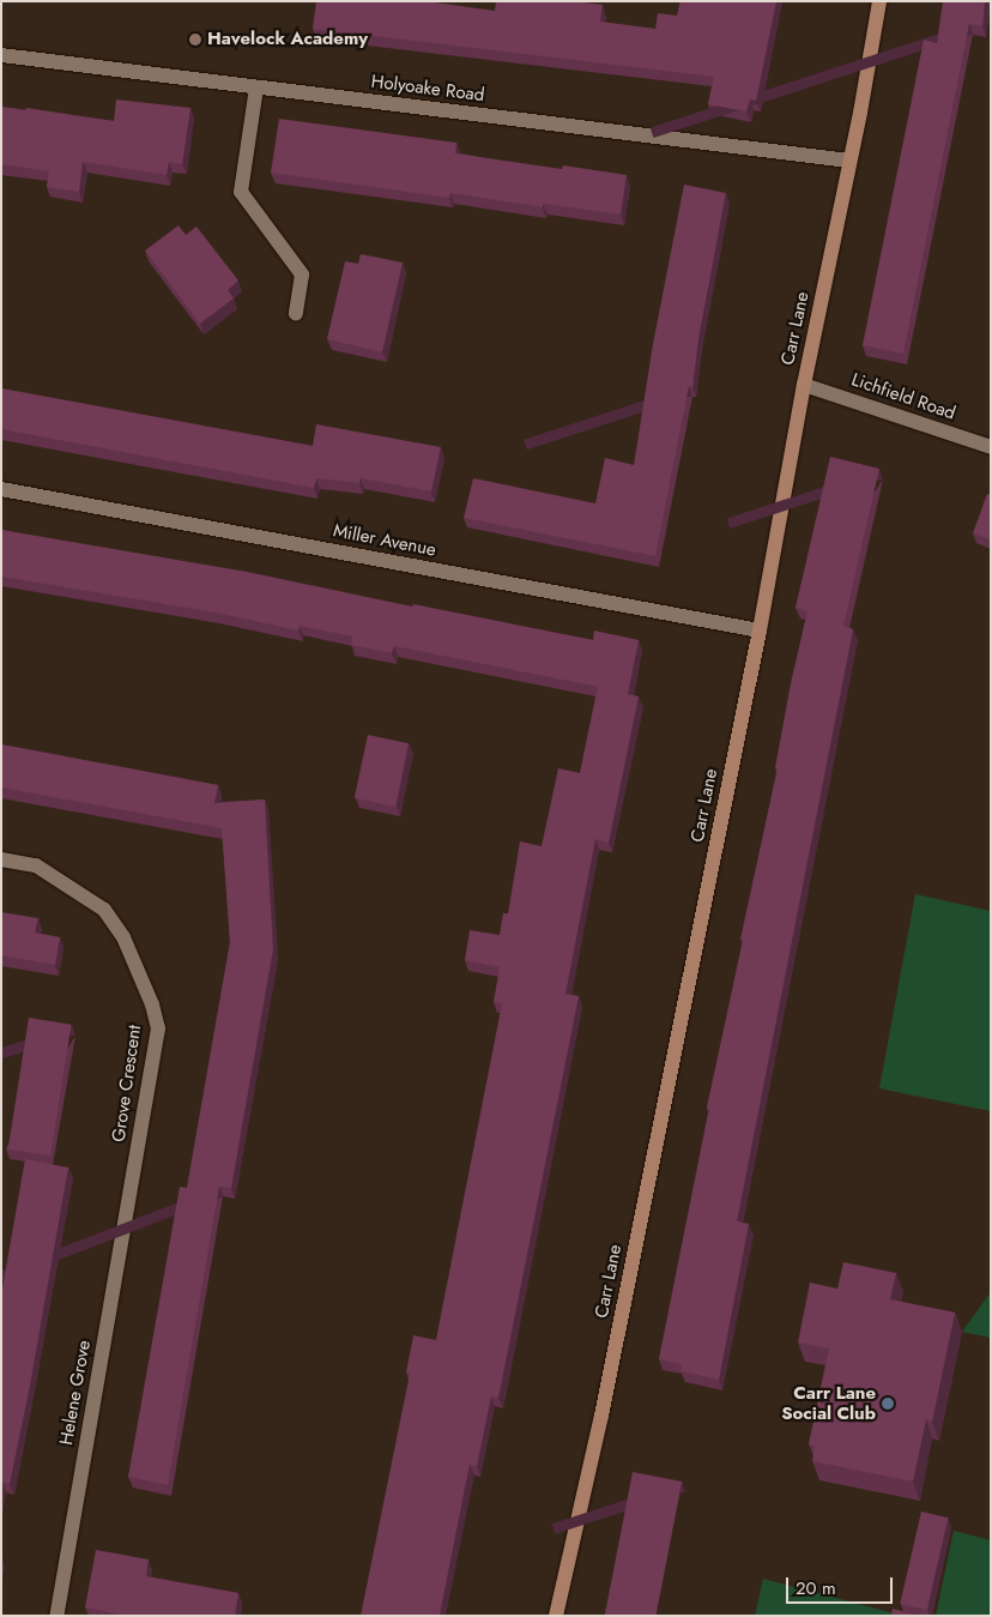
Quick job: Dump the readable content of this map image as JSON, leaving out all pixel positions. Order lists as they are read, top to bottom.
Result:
{
  "streets": {
    "street": [
      "Holyoake Road",
      "Carr Lane",
      "Lichfield Road",
      "Miller Avenue",
      "Grove Crescent",
      "Helene Grove"
    ]
  },
  "crossings": [
    ["Holyoake Road", "Carr Lane"],
    ["Carr Lane", "Lichfield Road"],
    ["Carr Lane", "Miller Avenue"],
    ["Grove Crescent", "Helene Grove"]
  ],
  "places": ["Havelock Academy", "Carr Lane Social Club"],
  "scale_bar": "20 m"
}
